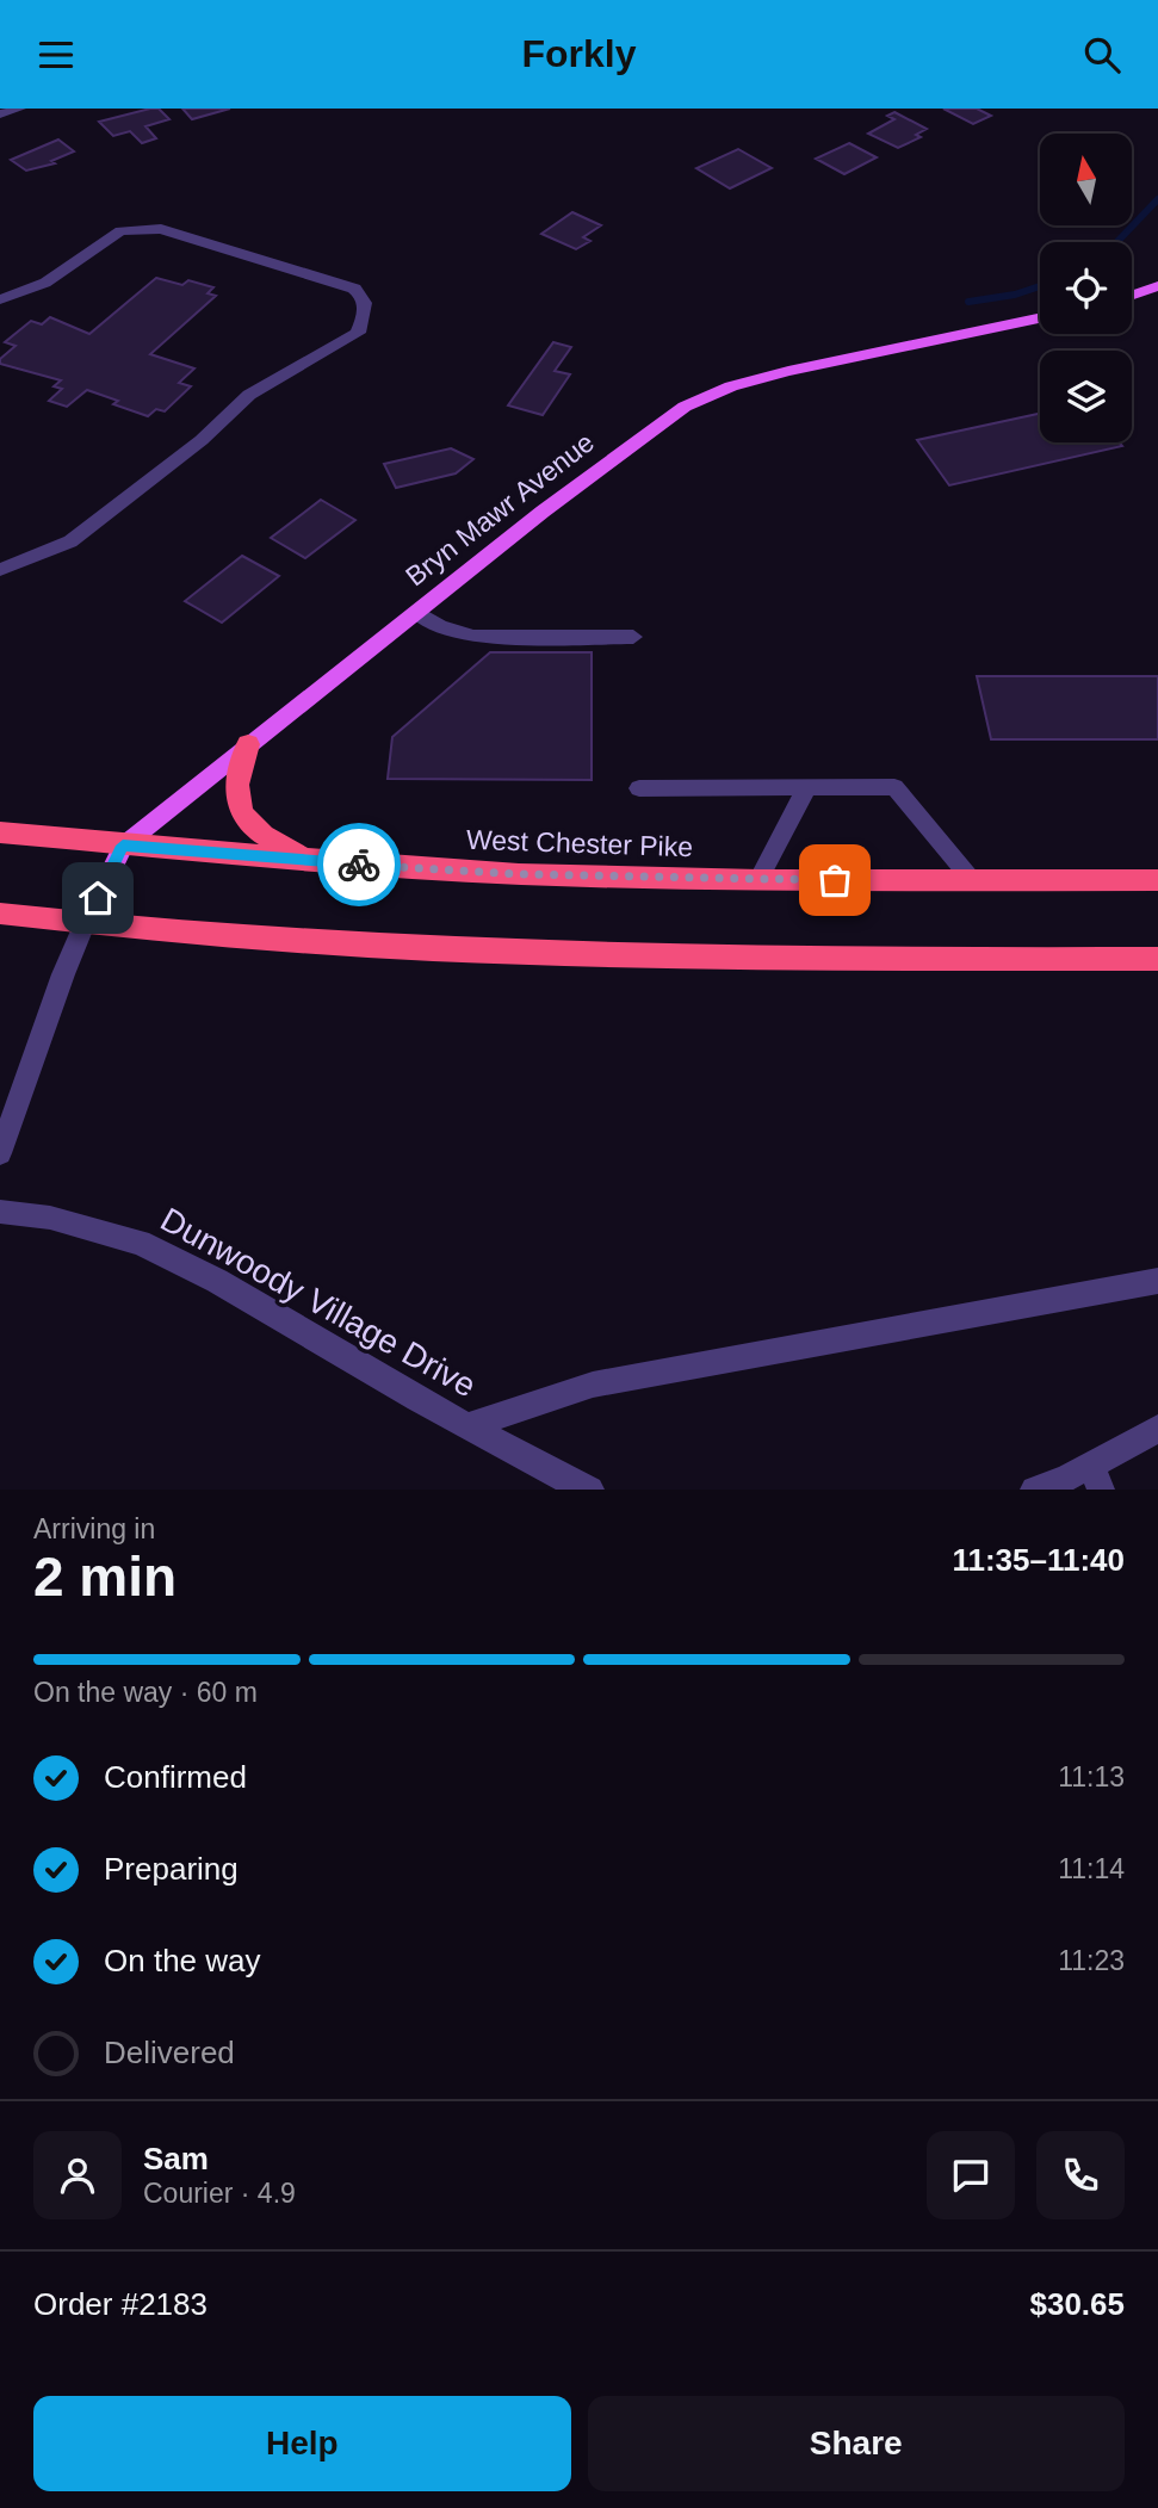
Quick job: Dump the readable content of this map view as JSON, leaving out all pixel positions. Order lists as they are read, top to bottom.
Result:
{
  "streets": {
    "highway": ["West Chester Pike"],
    "main road": ["Bryn Mawr Avenue"],
    "street": ["Dunwoody Village Drive"]
  },
  "crossings": [
    ["Bryn Mawr Avenue", "West Chester Pike"]
  ],
  "north": "top",
  "page": {
    "header": "Forkly",
    "heading": ["2 min", "Arriving in", "11:35–11:40"],
    "panel": [
      "Sam",
      "Courier · 4.9",
      "Order #2183",
      "$30.65"
    ],
    "bar": "On the way · 60 m",
    "list": [
      ["Confirmed", "11:13"],
      ["Preparing", "11:14"],
      ["On the way", "11:23"],
      "Delivered"
    ],
    "buttons": ["Help", "Share"]
  }
}
